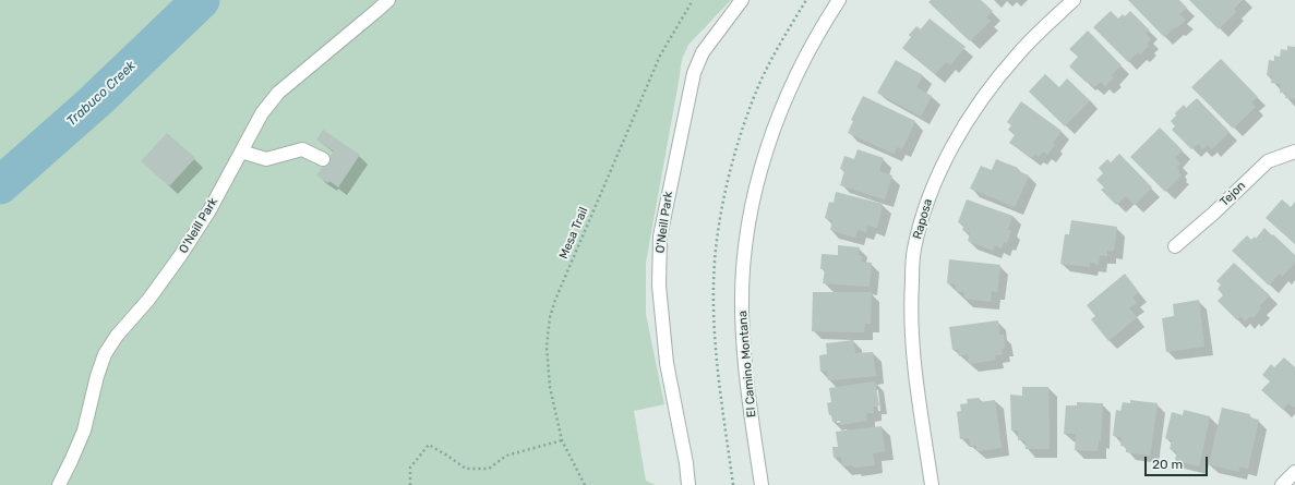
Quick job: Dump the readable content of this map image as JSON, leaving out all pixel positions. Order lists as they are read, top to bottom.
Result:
{
  "streets": {
    "street": [
      "Tejon",
      "Raposa",
      "O'Neill Park",
      "El Camino Montana"
    ],
    "path": ["Mesa Trail"]
  },
  "water": ["Trabuco Creek"],
  "scale_bar": "20 m"
}
